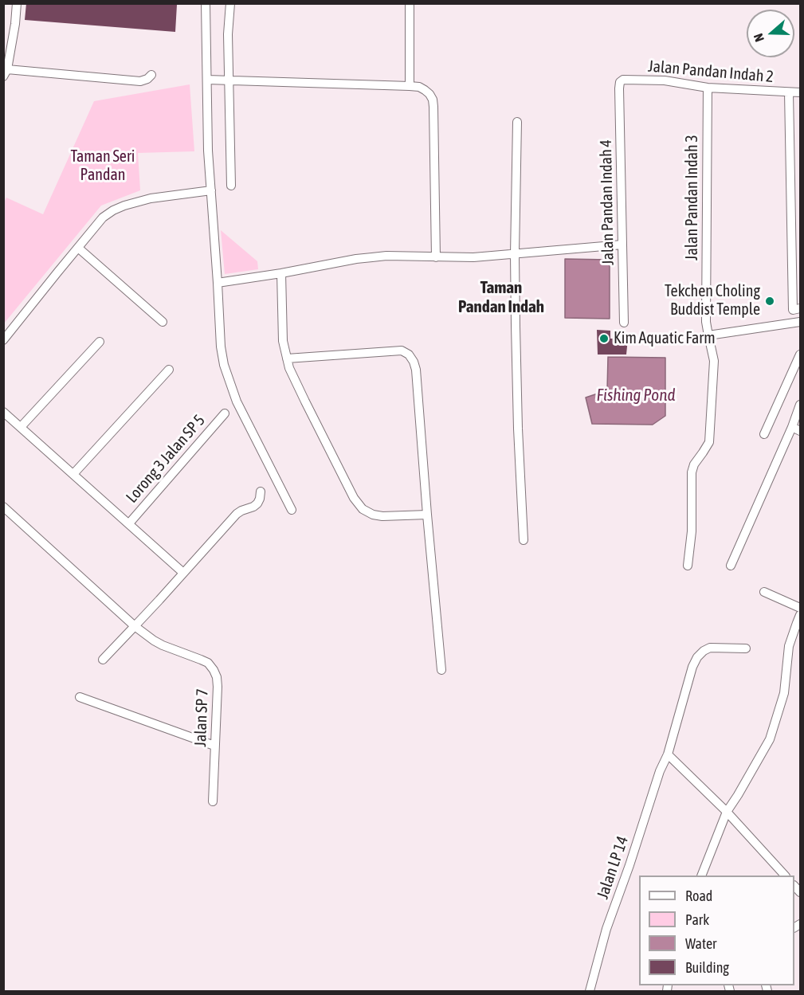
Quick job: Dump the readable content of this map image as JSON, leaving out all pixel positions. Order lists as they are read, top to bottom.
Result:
{
  "streets": {
    "street": [
      "Jalan Pandan Indah 2",
      "Jalan Pandan Indah 3",
      "Jalan Pandan Indah 4",
      "Lorong 3 Jalan SP 5",
      "Jalan SP 7",
      "Jalan LP 14"
    ]
  },
  "crossings": [
    ["Jalan Pandan Indah 2", "Jalan Pandan Indah 3"],
    ["Jalan Pandan Indah 2", "Jalan Pandan Indah 4"]
  ],
  "districts": ["Taman Pandan Indah"],
  "water": ["Fishing Pond"],
  "parks": ["Taman Seri Pandan"],
  "places": ["Tekchen Choling Buddist Temple", "Kim Aquatic Farm"],
  "legend": [
    "Road",
    "Park",
    "Water",
    "Building"
  ],
  "north": "left"
}
